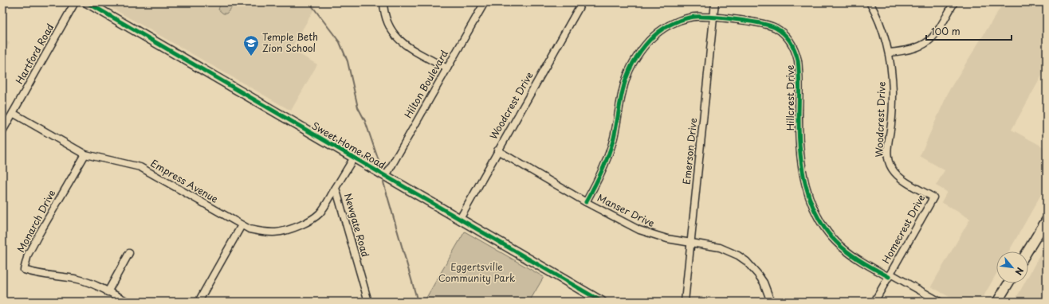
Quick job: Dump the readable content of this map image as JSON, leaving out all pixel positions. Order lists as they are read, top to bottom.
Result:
{
  "streets": {
    "street": [
      "Hartford Road",
      "Hilton Boulevard",
      "Hillcrest Drive",
      "Woodcrest Drive",
      "Sweet Home Road",
      "Emerson Drive",
      "Empress Avenue",
      "Manser Drive",
      "Monarch Drive",
      "Newgate Road",
      "Homecrest Drive"
    ]
  },
  "crossings": [
    ["Hartford Road", "Empress Avenue"],
    ["Hilton Boulevard", "Sweet Home Road"],
    ["Hillcrest Drive", "Emerson Drive"],
    ["Hillcrest Drive", "Manser Drive"],
    ["Hillcrest Drive", "Homecrest Drive"],
    ["Woodcrest Drive", "Sweet Home Road"],
    ["Woodcrest Drive", "Manser Drive"],
    ["Woodcrest Drive", "Homecrest Drive"],
    ["Sweet Home Road", "Newgate Road"],
    ["Emerson Drive", "Manser Drive"],
    ["Empress Avenue", "Monarch Drive"],
    ["Empress Avenue", "Newgate Road"]
  ],
  "parks": ["Eggertsville Community Park"],
  "places": {
    "school or university": ["Temple Beth Zion School"]
  },
  "scale_bar": "100 m",
  "north": "bottom right"
}
